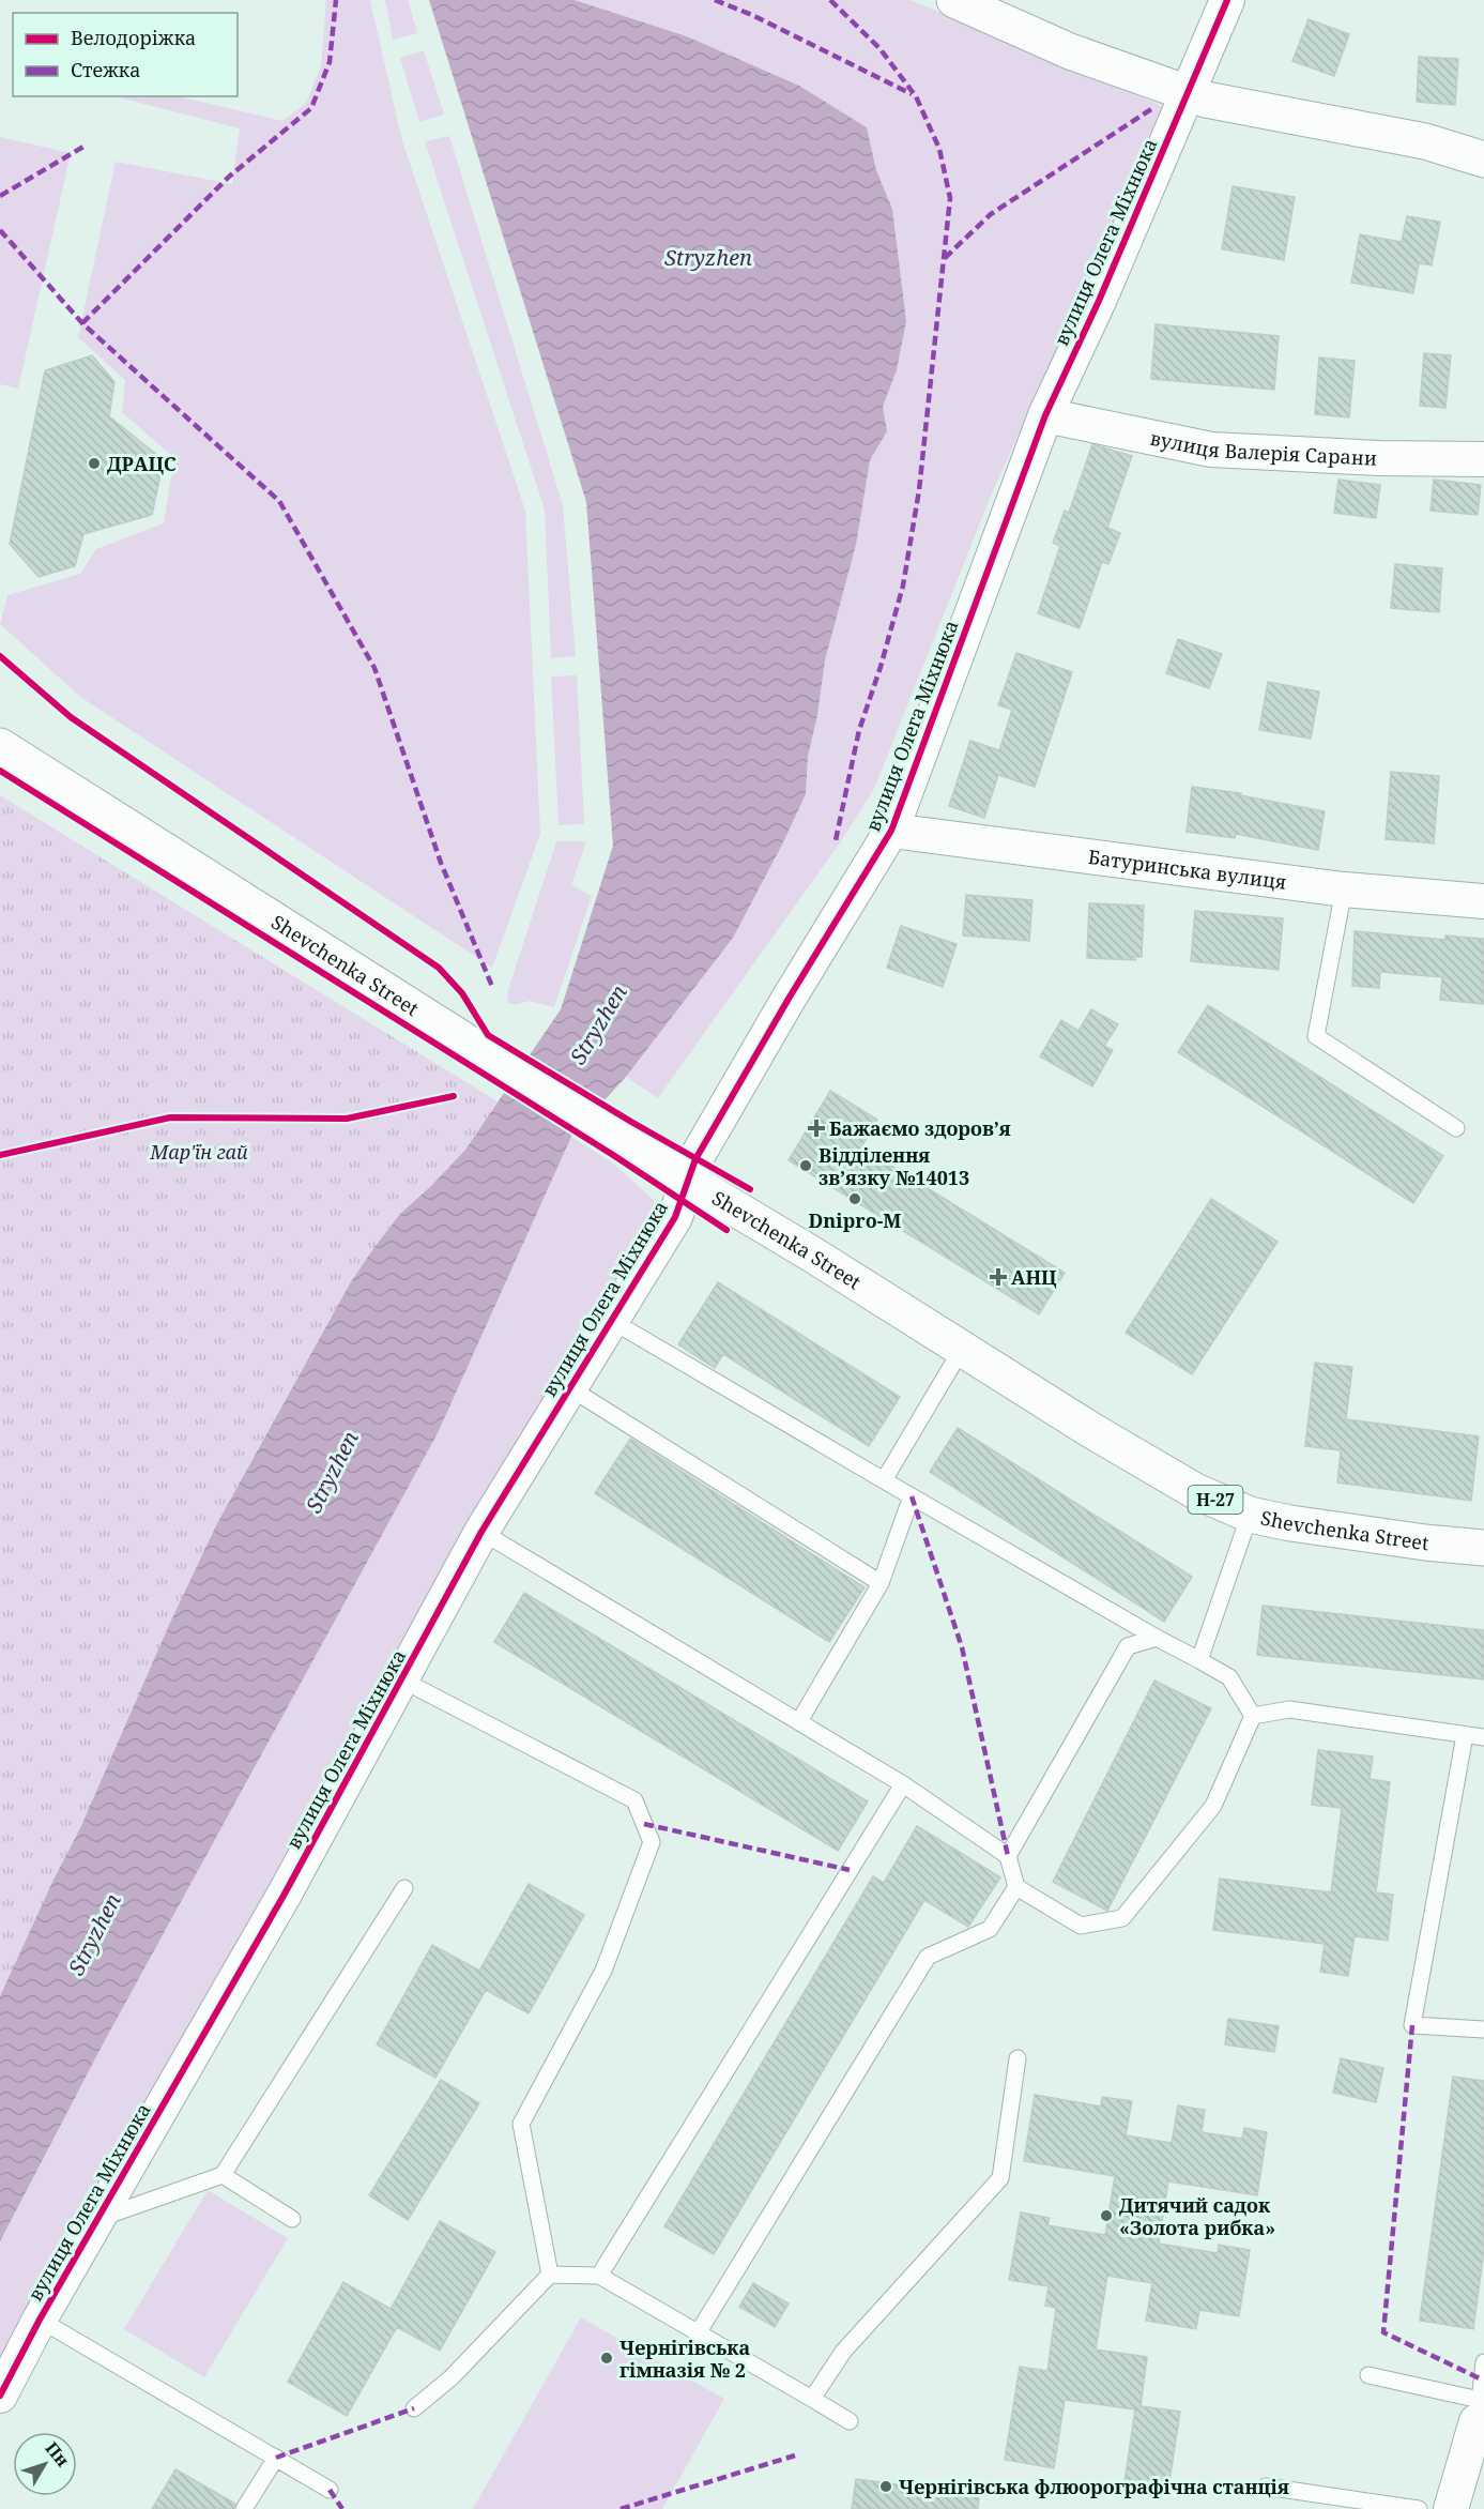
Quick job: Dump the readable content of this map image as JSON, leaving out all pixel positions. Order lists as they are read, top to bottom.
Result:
{
  "streets": {
    "main road": ["Shevchenka Street", "Н-27"],
    "street": ["вулиця Олега Міхнюка", "вулиця Валерія Сарани", "Батуринська вулиця"]
  },
  "crossings": [
    ["вулиця Олега Міхнюка", "вулиця Валерія Сарани"],
    ["вулиця Олега Міхнюка", "Батуринська вулиця"],
    ["вулиця Олега Міхнюка", "Shevchenka Street"]
  ],
  "water": ["Stryzhen"],
  "parks": ["Мар'їн гай"],
  "places": {
    "other": [
      "ДРАЦС",
      "Відділення зв’язку №14013",
      "Dnipro-M",
      "Дитячий садок «Золота рибка»",
      "Чернігівська гімназія № 2",
      "Чернігівська флюорографічна станція"
    ],
    "health": ["Бажаємо здоров’я", "АНЦ"]
  },
  "legend": ["Велодоріжка", "Стежка"],
  "north": "top right"
}
